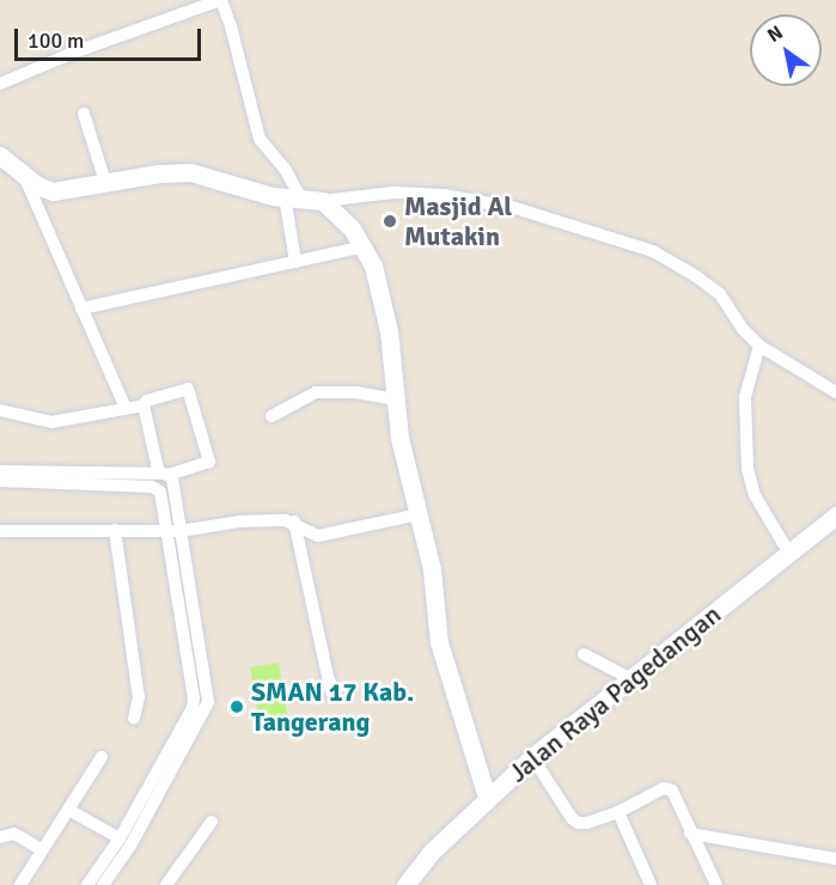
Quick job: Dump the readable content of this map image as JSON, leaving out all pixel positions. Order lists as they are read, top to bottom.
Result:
{
  "streets": {
    "street": ["Jalan Raya Pagedangan"]
  },
  "places": ["Masjid Al Mutakin", "SMAN 17 Kab. Tangerang"],
  "scale_bar": "100 m",
  "north": "top left"
}
